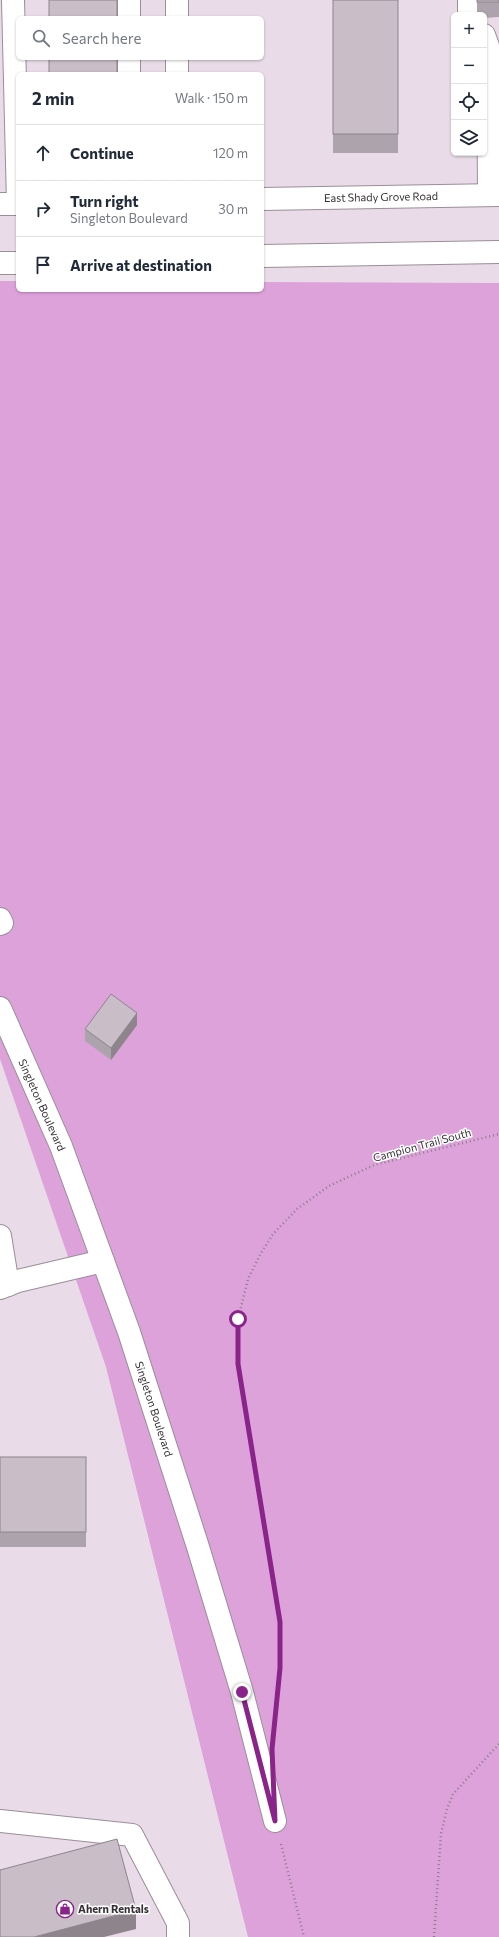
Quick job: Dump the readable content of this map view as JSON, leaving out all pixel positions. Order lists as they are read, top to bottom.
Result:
{
  "streets": {
    "street": ["East Shady Grove Road", "Singleton Boulevard"],
    "path": ["Campion Trail South"]
  },
  "places": {
    "shop": ["Ahern Rentals"]
  },
  "page": {
    "map_buttons": ["+", "−"],
    "search": "Search here",
    "heading": ["2 min", "Walk · 150 m"],
    "list": [
      ["Continue", "120 m"],
      ["Turn right", "Singleton Boulevard", "30 m"],
      "Arrive at destination"
    ]
  }
}
